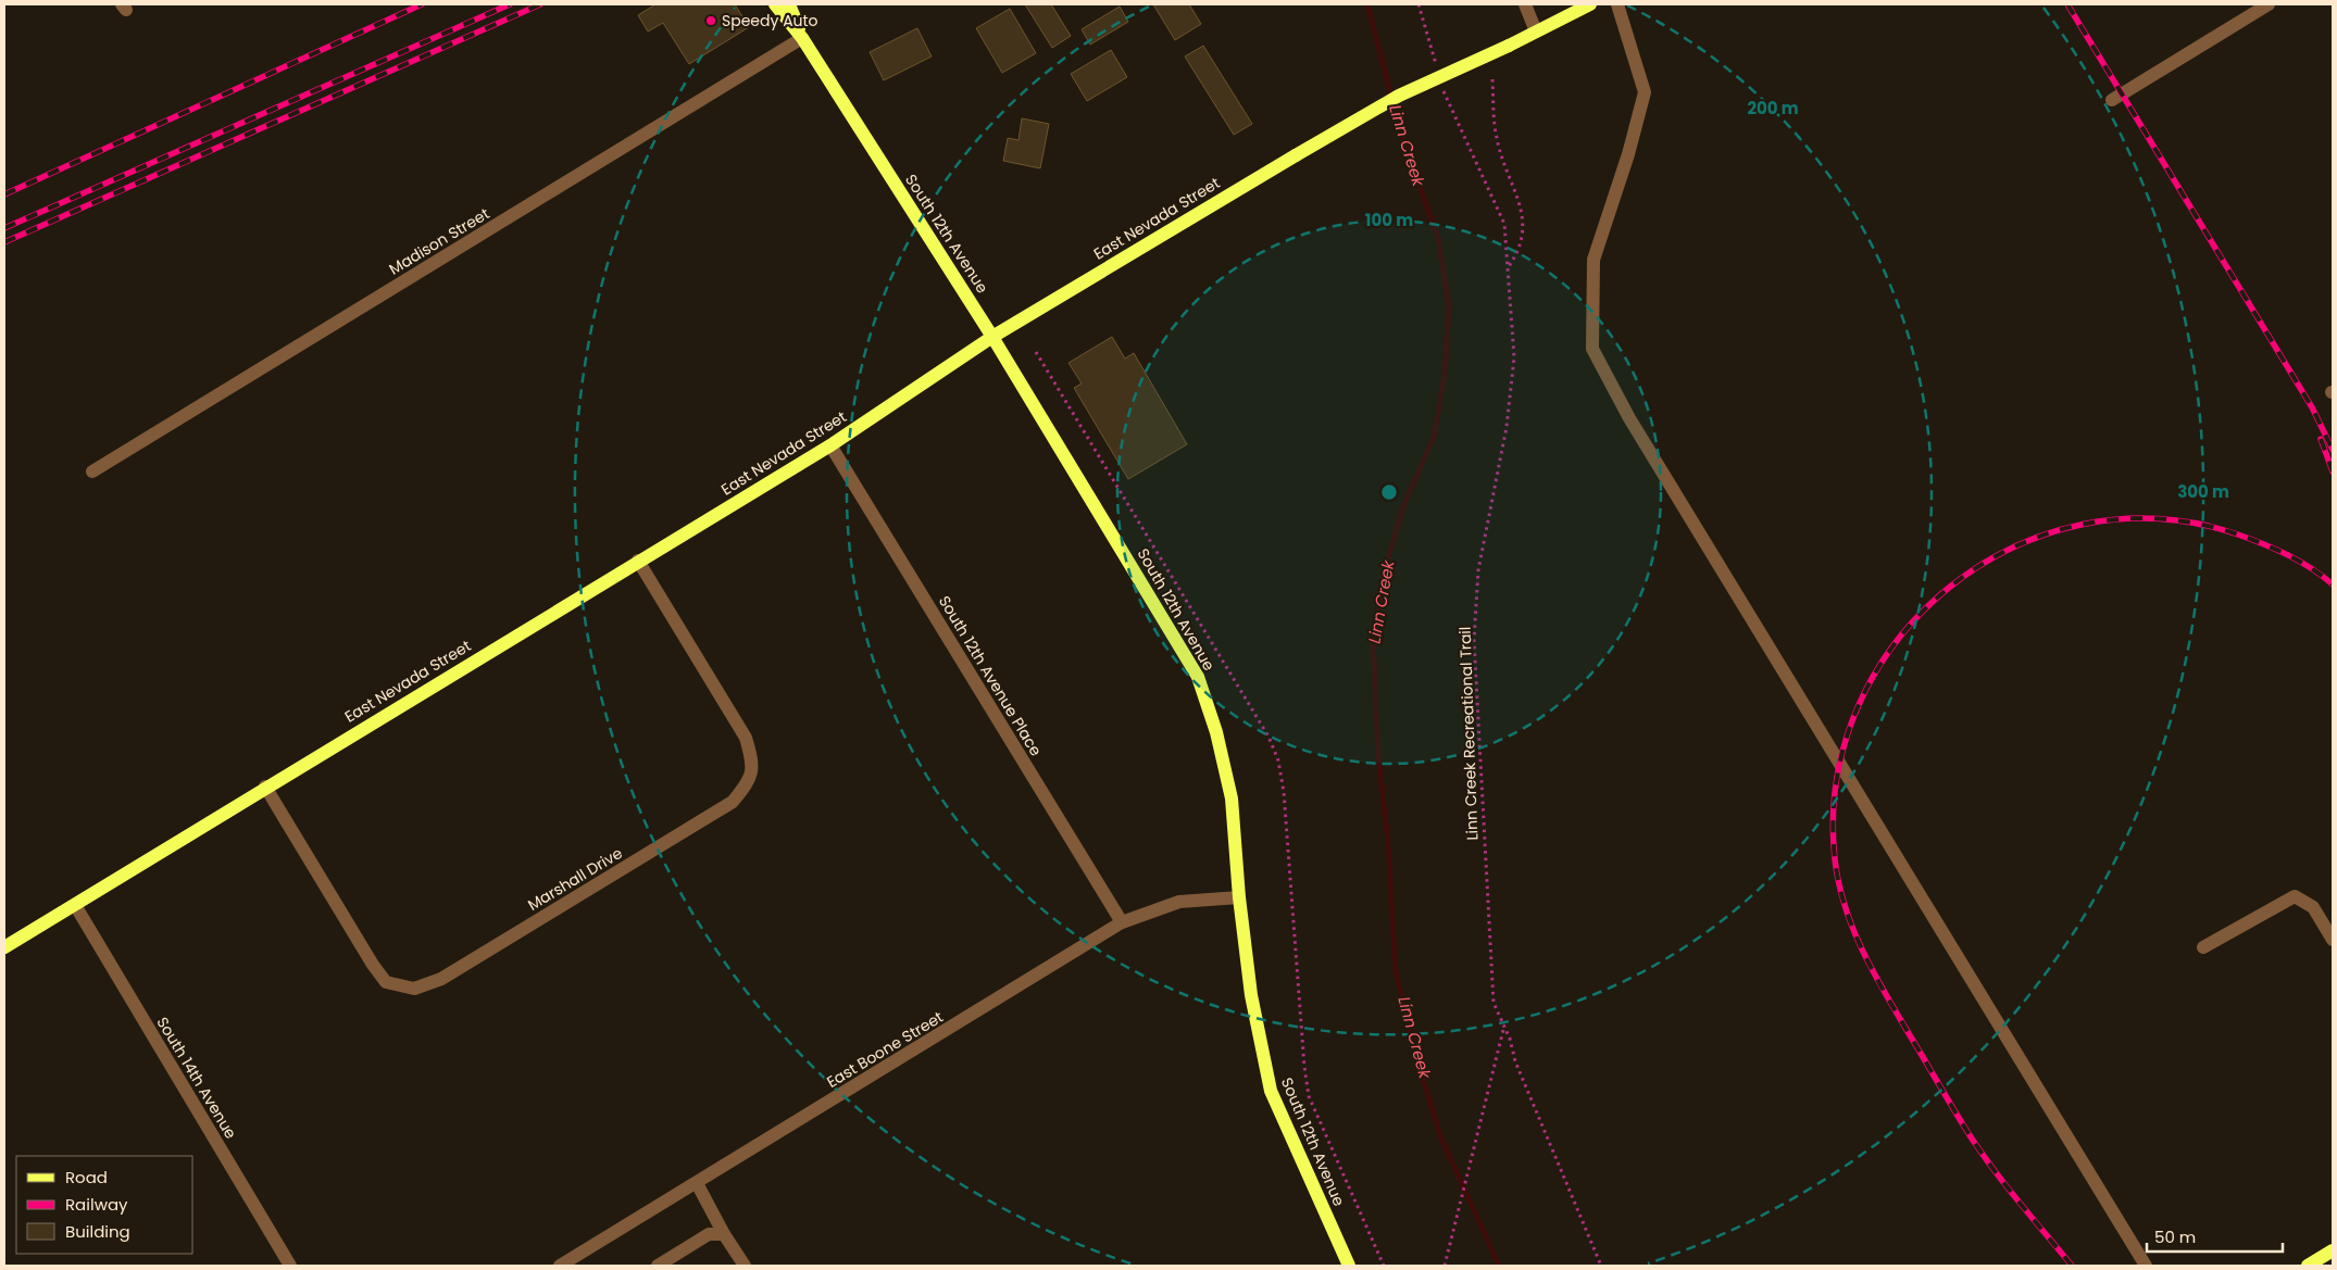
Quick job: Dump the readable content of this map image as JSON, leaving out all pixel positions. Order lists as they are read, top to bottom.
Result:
{
  "streets": {
    "main road": ["East Nevada Street", "South 12th Avenue"],
    "street": [
      "Madison Street",
      "South 12th Avenue Place",
      "Marshall Drive",
      "East Boone Street",
      "South 14th Avenue"
    ],
    "path": ["Linn Creek Recreational Trail"]
  },
  "crossings": [
    ["East Nevada Street", "South 12th Avenue"],
    ["East Nevada Street", "South 12th Avenue Place"],
    ["East Nevada Street", "Marshall Drive"],
    ["East Nevada Street", "South 14th Avenue"],
    ["South 12th Avenue", "Madison Street"],
    ["South 12th Avenue", "East Boone Street"],
    ["South 12th Avenue Place", "East Boone Street"]
  ],
  "water": ["Linn Creek"],
  "places": ["Speedy Auto"],
  "legend": ["Road", "Railway", "Building"],
  "scale_bar": "50 m",
  "rings": ["200 m", "100 m", "300 m"]
}
